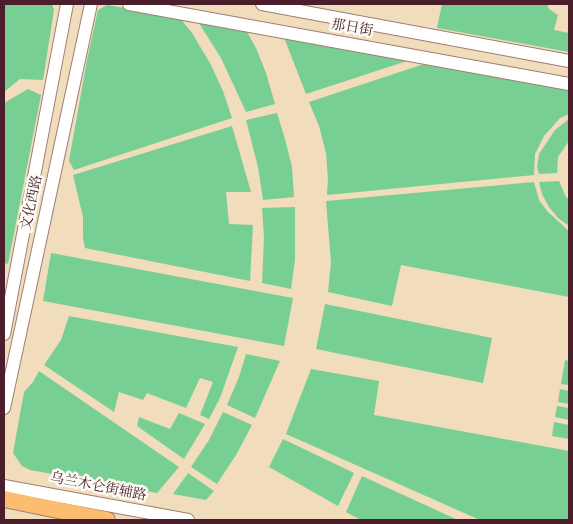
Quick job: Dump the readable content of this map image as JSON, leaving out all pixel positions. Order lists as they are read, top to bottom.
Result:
{
  "streets": {
    "street": ["那日街", "文化西路", "乌兰木仑街辅路"]
  }
}
